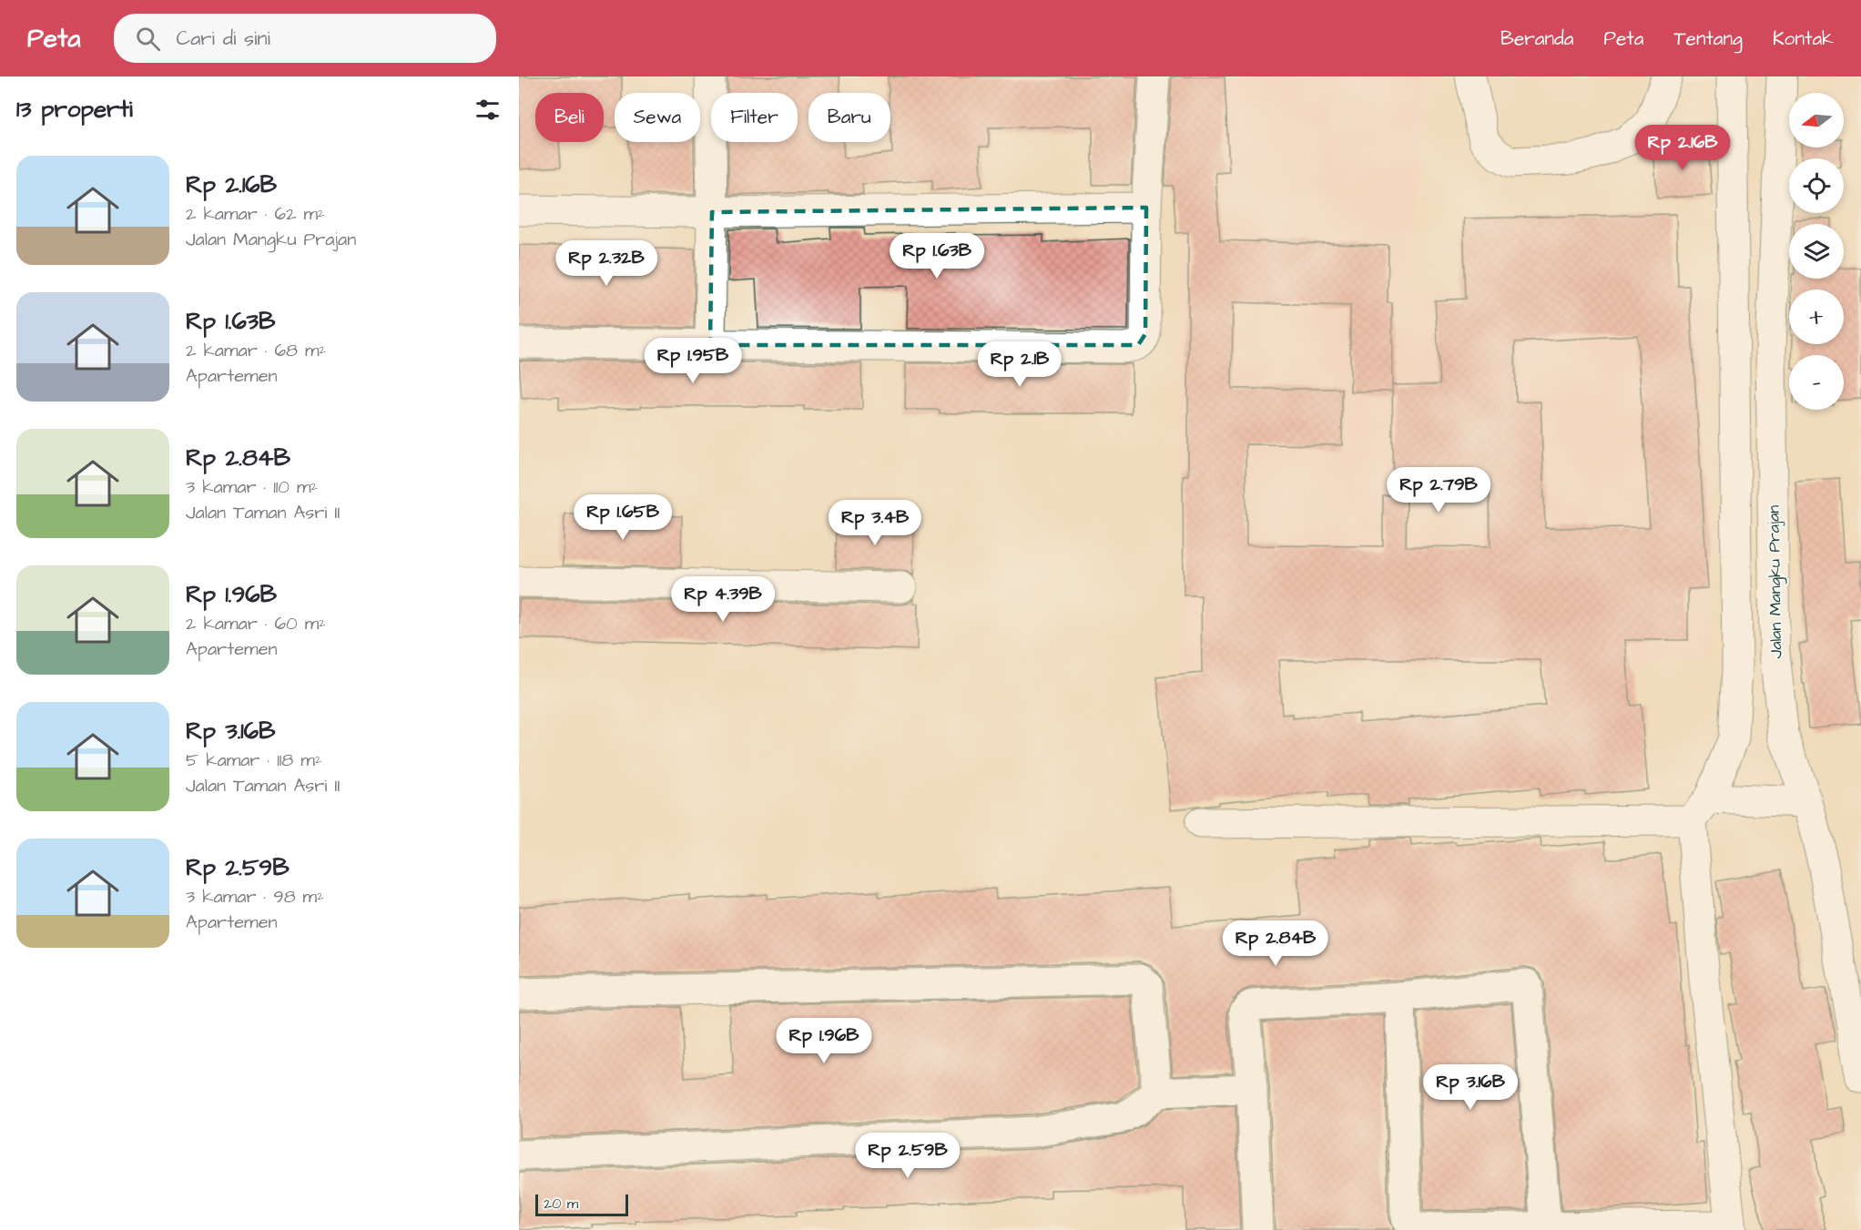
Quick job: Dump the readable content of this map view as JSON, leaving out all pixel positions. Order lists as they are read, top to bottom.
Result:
{
  "streets": {
    "street": ["Jalan Mangku Prajan"]
  },
  "scale_bar": "20 m",
  "north": "left",
  "page": {
    "header": "Peta",
    "search": "Cari di sini",
    "nav": [
      "Beranda",
      "Peta",
      "Tentang",
      "Kontak"
    ],
    "heading": "13 properti",
    "map_buttons": ["+", "−"],
    "chip": [
      "Beli",
      "Sewa",
      "Filter",
      "Baru"
    ],
    "price": [
      "Rp 2.16B",
      "Rp 1.63B",
      "Rp 2.32B",
      "Rp 1.95B",
      "Rp 2.1B",
      "Rp 2.79B",
      "Rp 1.65B",
      "Rp 3.4B",
      "Rp 4.39B",
      "Rp 2.84B",
      "Rp 1.96B",
      "Rp 3.16B",
      "Rp 2.59B"
    ],
    "list": [
      {
        "name": "Rp 2.16B",
        "note": "2 kamar · 62 m² · Jalan Mangku Prajan"
      },
      {
        "name": "Rp 1.63B",
        "note": "2 kamar · 68 m² · Apartemen"
      },
      {
        "name": "Rp 2.84B",
        "note": "3 kamar · 110 m² · Jalan Taman Asri II"
      },
      {
        "name": "Rp 1.96B",
        "note": "2 kamar · 60 m² · Apartemen"
      },
      {
        "name": "Rp 3.16B",
        "note": "5 kamar · 118 m² · Jalan Taman Asri II"
      },
      {
        "name": "Rp 2.59B",
        "note": "3 kamar · 98 m² · Apartemen"
      }
    ],
    "scale": "20 m"
  }
}
